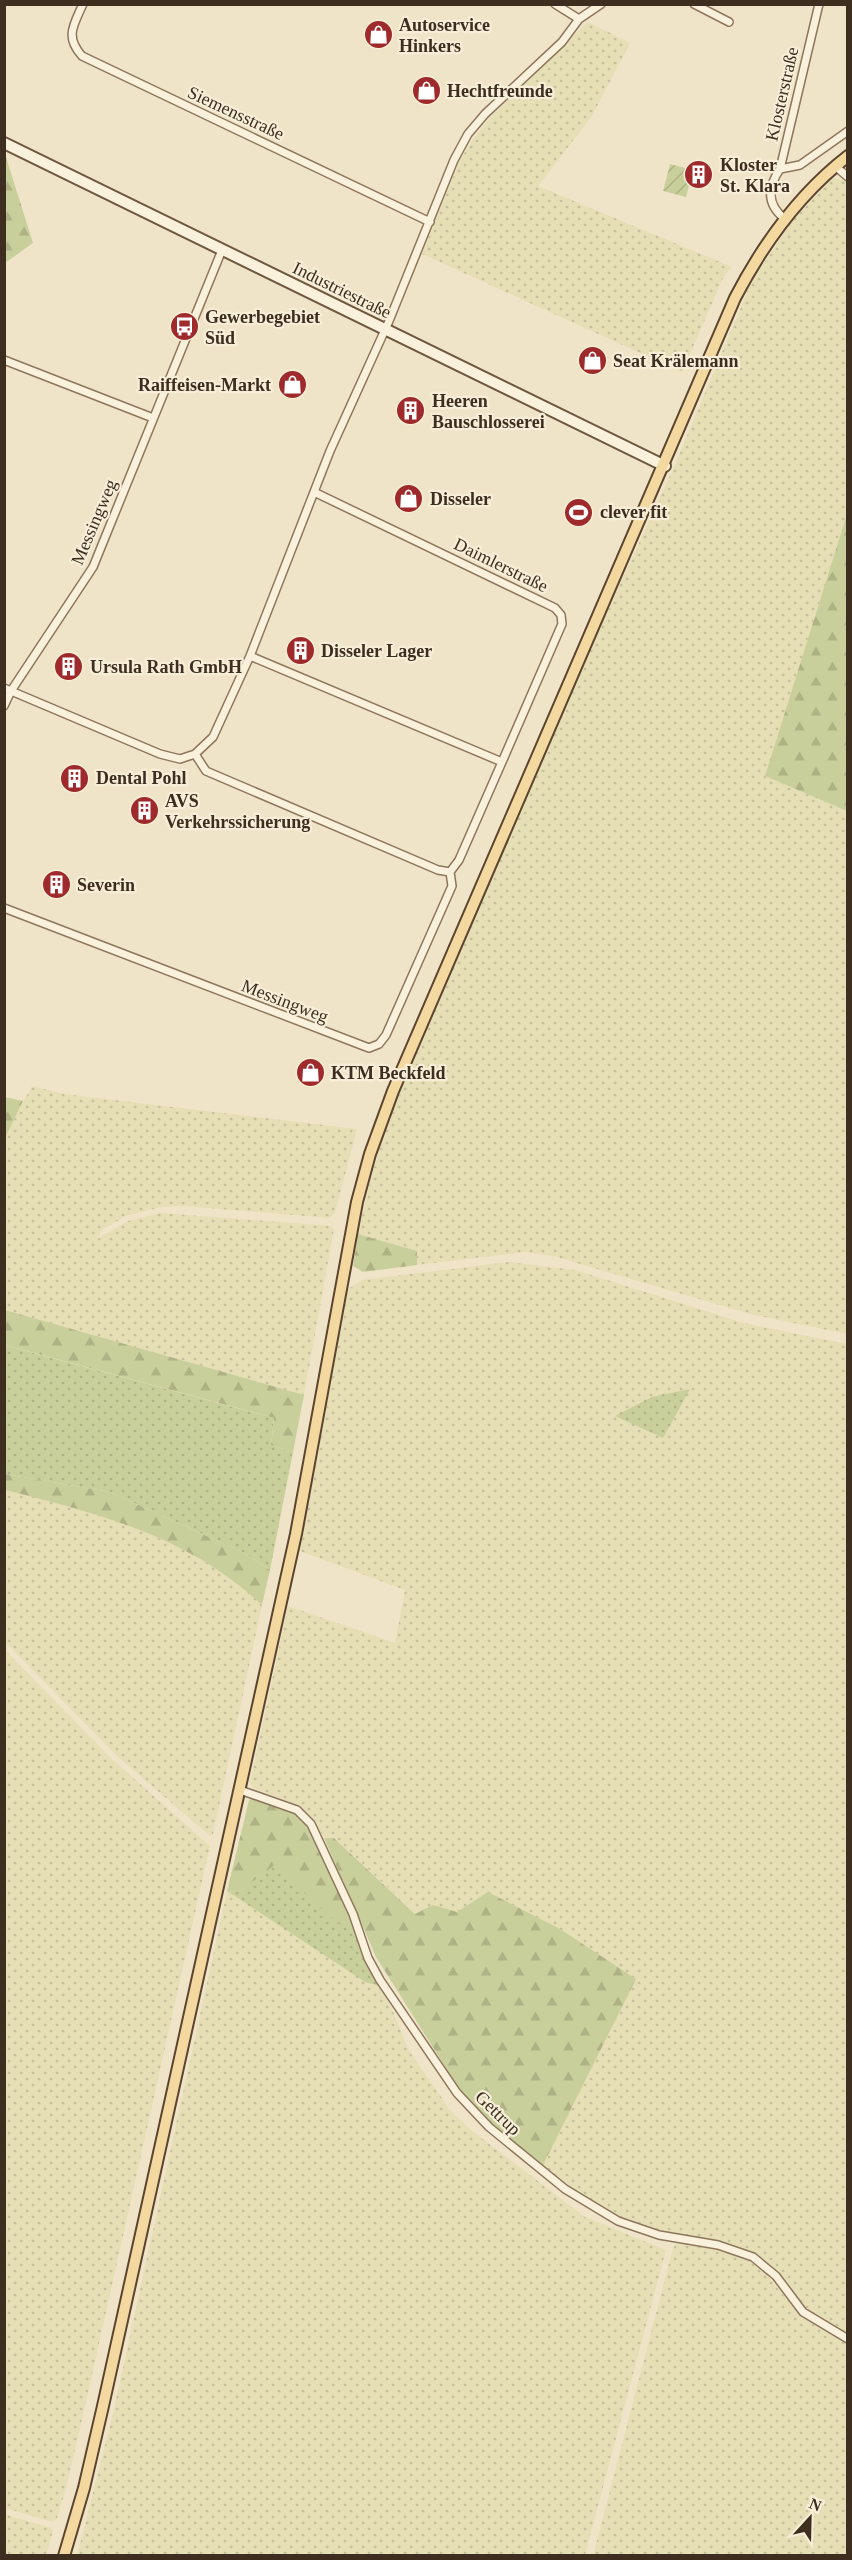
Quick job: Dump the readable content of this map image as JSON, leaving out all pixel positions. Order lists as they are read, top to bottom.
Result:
{
  "streets": {
    "street": [
      "Klosterstraße",
      "Siemensstraße",
      "Industriestraße",
      "Messingweg",
      "Daimlerstraße",
      "Gettrup"
    ]
  },
  "crossings": [
    ["Industriestraße", "Messingweg"],
    ["Messingweg", "Daimlerstraße"]
  ],
  "places": {
    "shop": [
      "Autoservice Hinkers",
      "Hechtfreunde",
      "Seat Krälemann",
      "Raiffeisen-Markt",
      "Disseler",
      "KTM Beckfeld"
    ],
    "building": [
      "Kloster St. Klara",
      "Heeren Bauschlosserei",
      "Disseler Lager",
      "Ursula Rath GmbH",
      "Dental Pohl",
      "AVS Verkehrssicherung",
      "Severin"
    ],
    "bus stop": ["Gewerbegebiet Süd"],
    "sports": ["clever fit"]
  },
  "north": "top"
}
